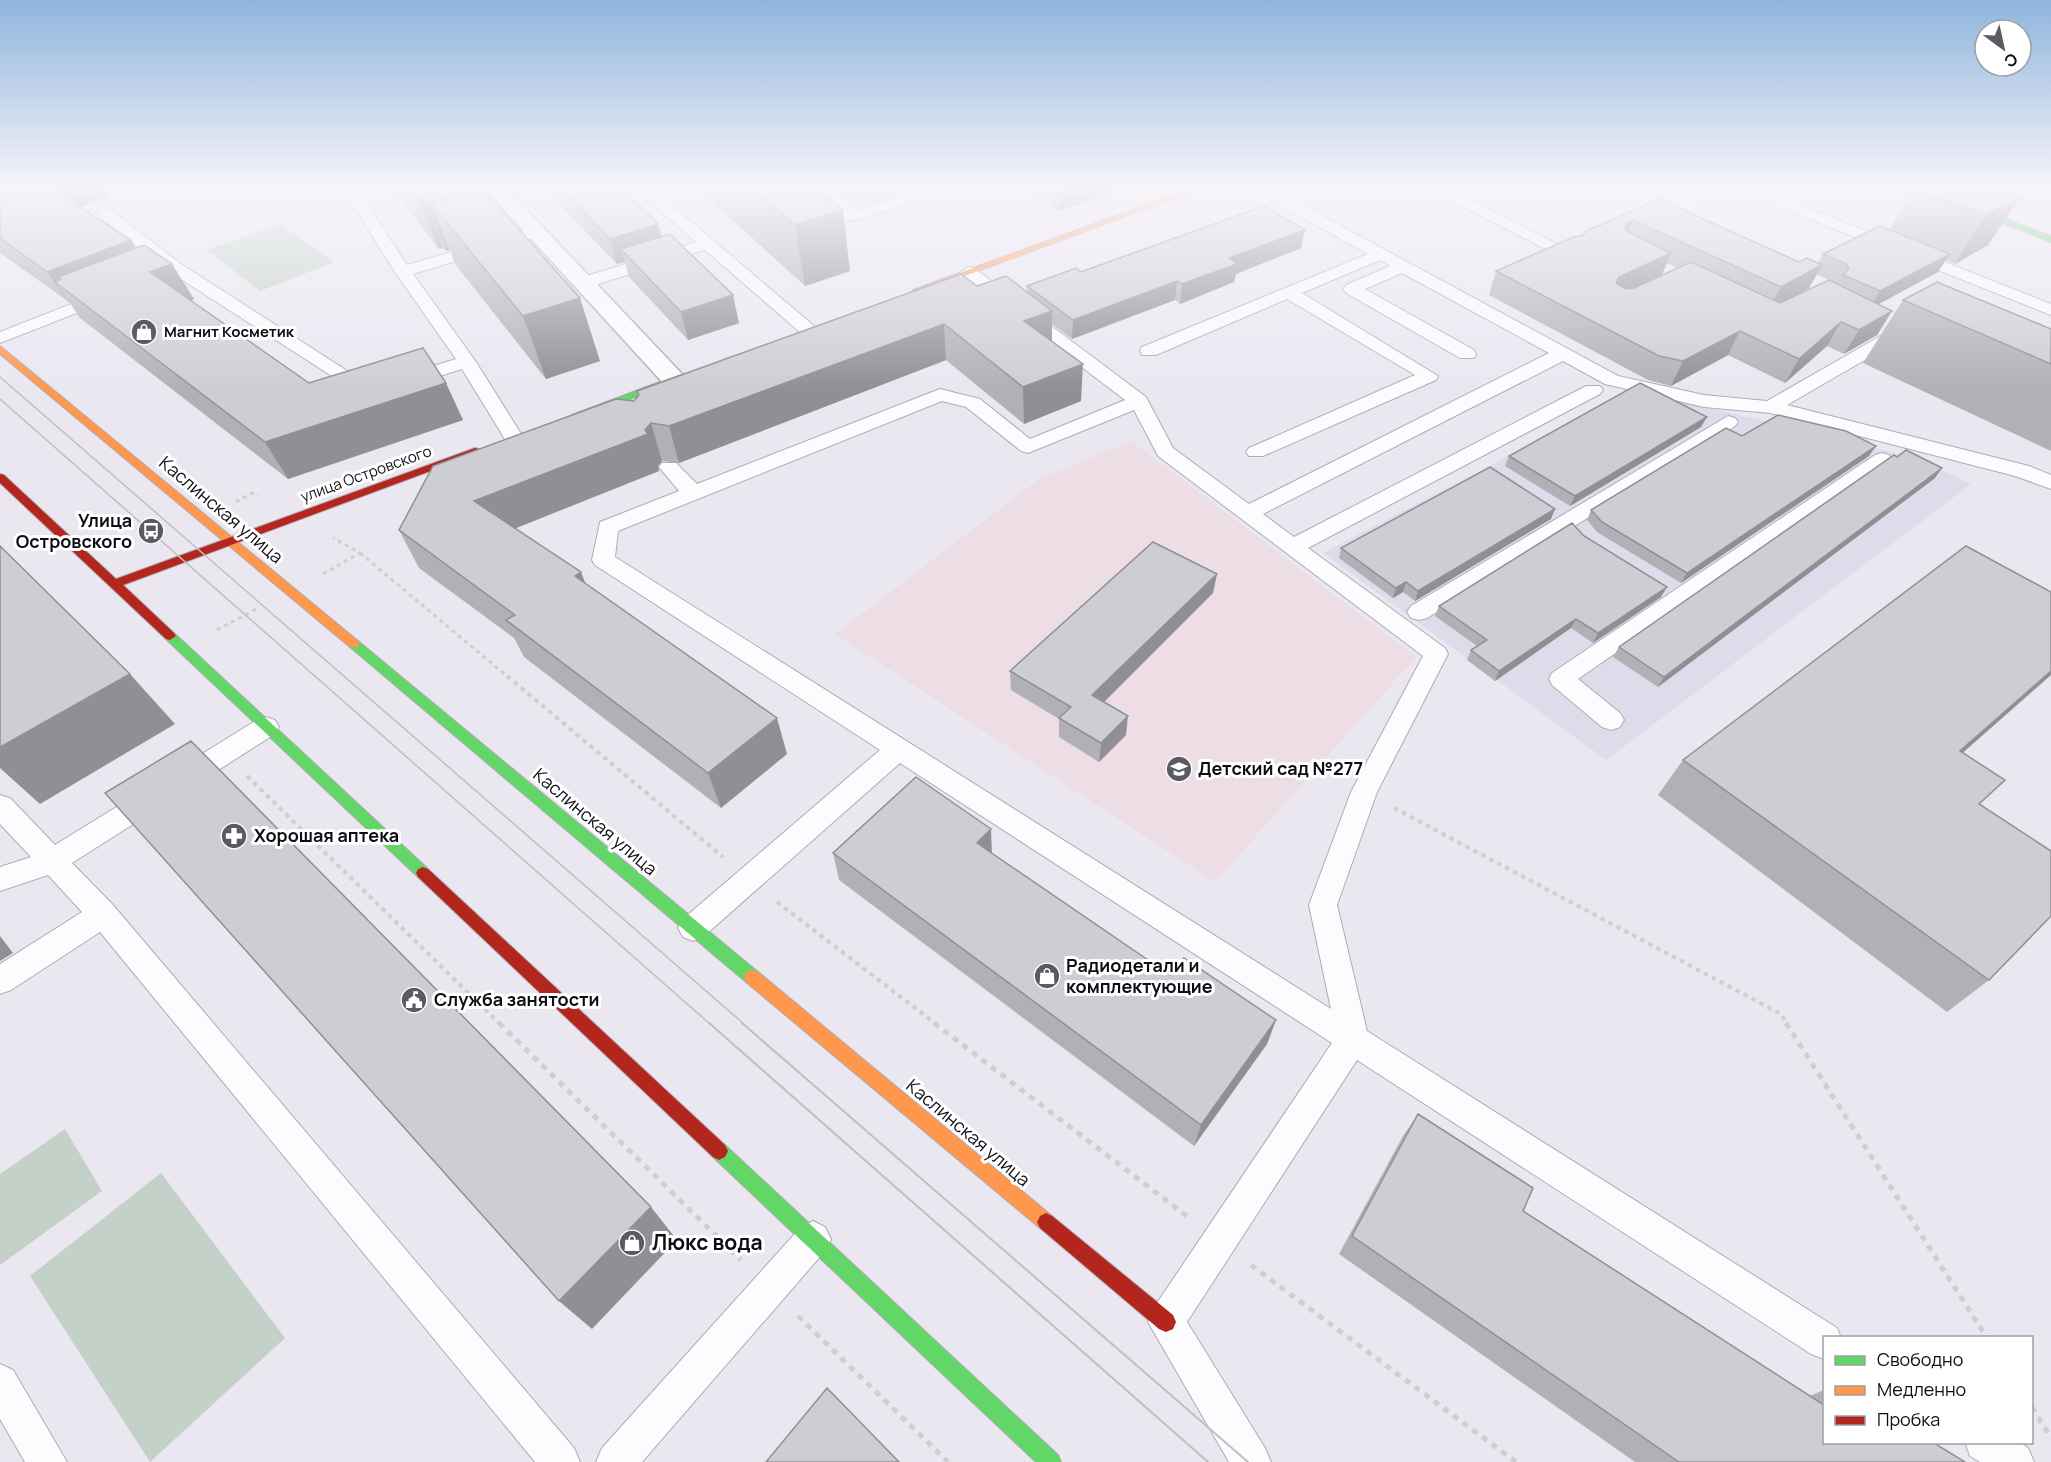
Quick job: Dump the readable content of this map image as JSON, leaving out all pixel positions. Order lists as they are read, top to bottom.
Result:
{
  "streets": {
    "main road": ["улица Островского", "Каслинская улица"]
  },
  "crossings": [
    ["улица Островского", "Каслинская улица"]
  ],
  "places": {
    "shop": ["Магнит Косметик", "Радиодетали и комплектующие", "Люкс вода"],
    "bus stop": ["Улица Островского"],
    "school or university": ["Детский сад №277"],
    "pharmacy": ["Хорошая аптека"],
    "public building": ["Служба занятости"]
  },
  "legend": ["Свободно", "Медленно", "Пробка"],
  "north": "bottom right"
}
